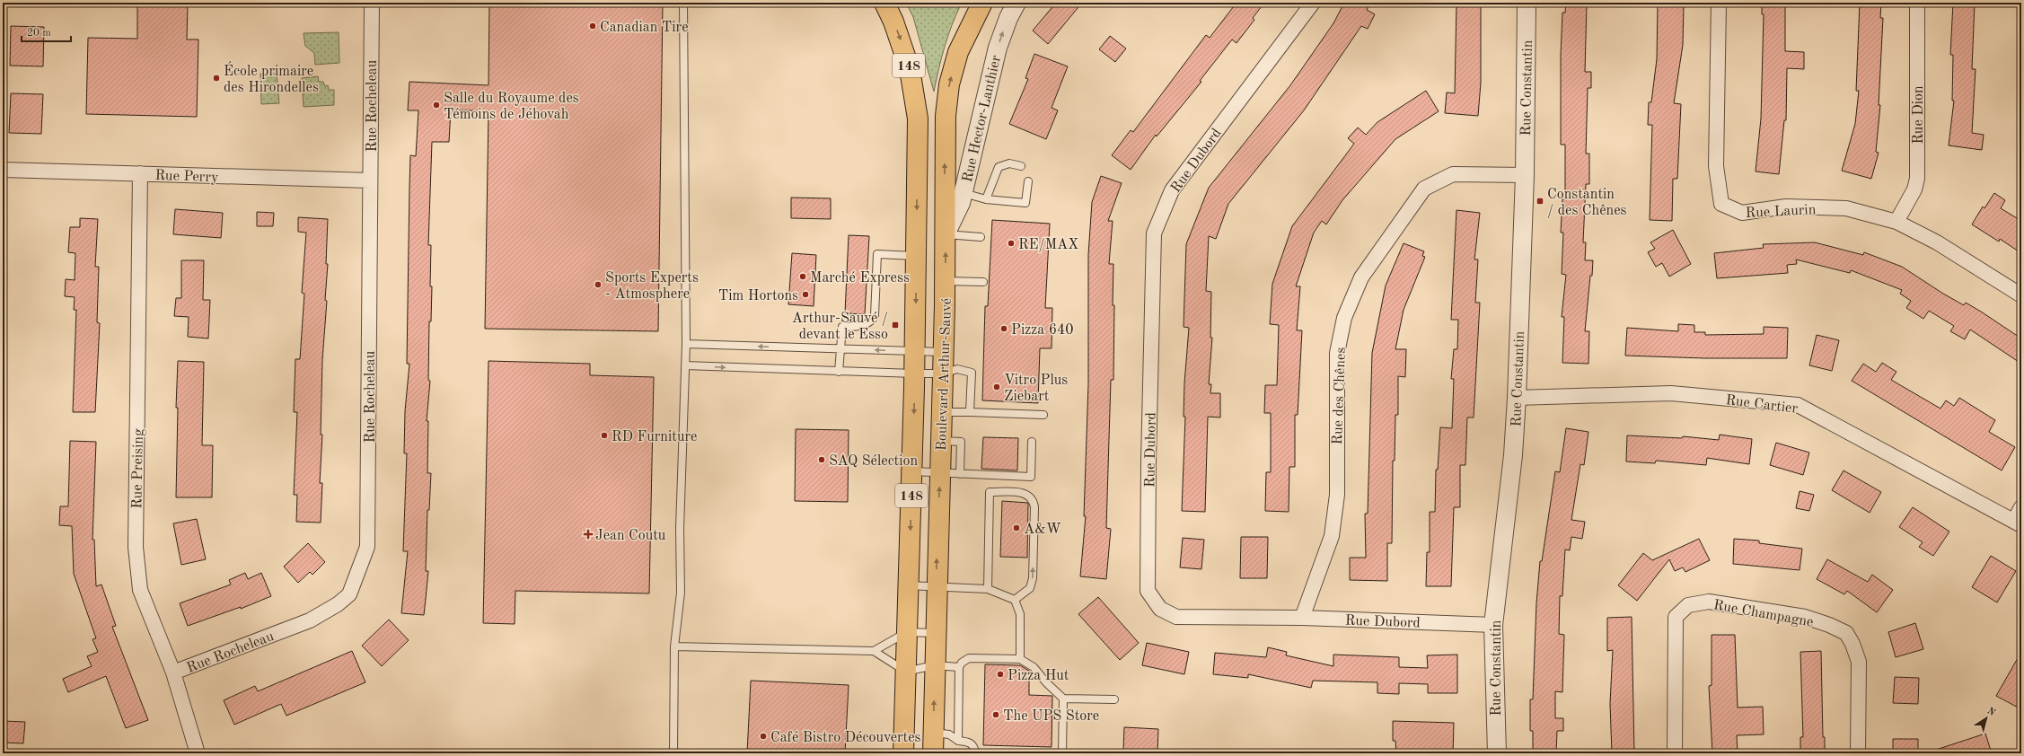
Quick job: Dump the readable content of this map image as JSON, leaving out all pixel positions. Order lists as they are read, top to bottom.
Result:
{
  "streets": {
    "main road": ["148", "Boulevard Arthur-Sauvé"],
    "street": [
      "Rue Constantin",
      "Rue Rocheleau",
      "Rue Dion",
      "Rue Hector-Lanthier",
      "Rue Dubord",
      "Rue Perry",
      "Rue Laurin",
      "Rue des Chênes",
      "Rue Cartier",
      "Rue Preising",
      "Rue Champagne"
    ]
  },
  "crossings": [
    ["Rue Constantin", "Rue Dubord"],
    ["Rue Constantin", "Rue des Chênes"],
    ["Rue Constantin", "Rue Cartier"],
    ["Rue Rocheleau", "Rue Perry"],
    ["Rue Rocheleau", "Rue Preising"],
    ["Rue Dion", "Rue Laurin"],
    ["Rue Hector-Lanthier", "Boulevard Arthur-Sauvé"],
    ["Rue Dubord", "Rue des Chênes"],
    ["Rue Perry", "Rue Preising"]
  ],
  "one_way": ["Rue Hector-Lanthier"],
  "places": {
    "other": [
      "Canadian Tire",
      "École primaire des Hirondelles",
      "Salle du Royaume des Témoins de Jéhovah",
      "RE/MAX",
      "Marché Express",
      "Sports Experts - Atmosphere",
      "Tim Hortons",
      "Pizza 640",
      "Vitro Plus Ziebart",
      "RD Furniture",
      "SAQ Sélection",
      "A&W",
      "Pizza Hut",
      "The UPS Store",
      "Café Bistro Découvertes"
    ],
    "transit": ["Constantin / des Chênes", "Arthur-Sauvé / devant le Esso"],
    "health": ["Jean Coutu"]
  },
  "scale_bar": "20 m",
  "north": "top right"
}
